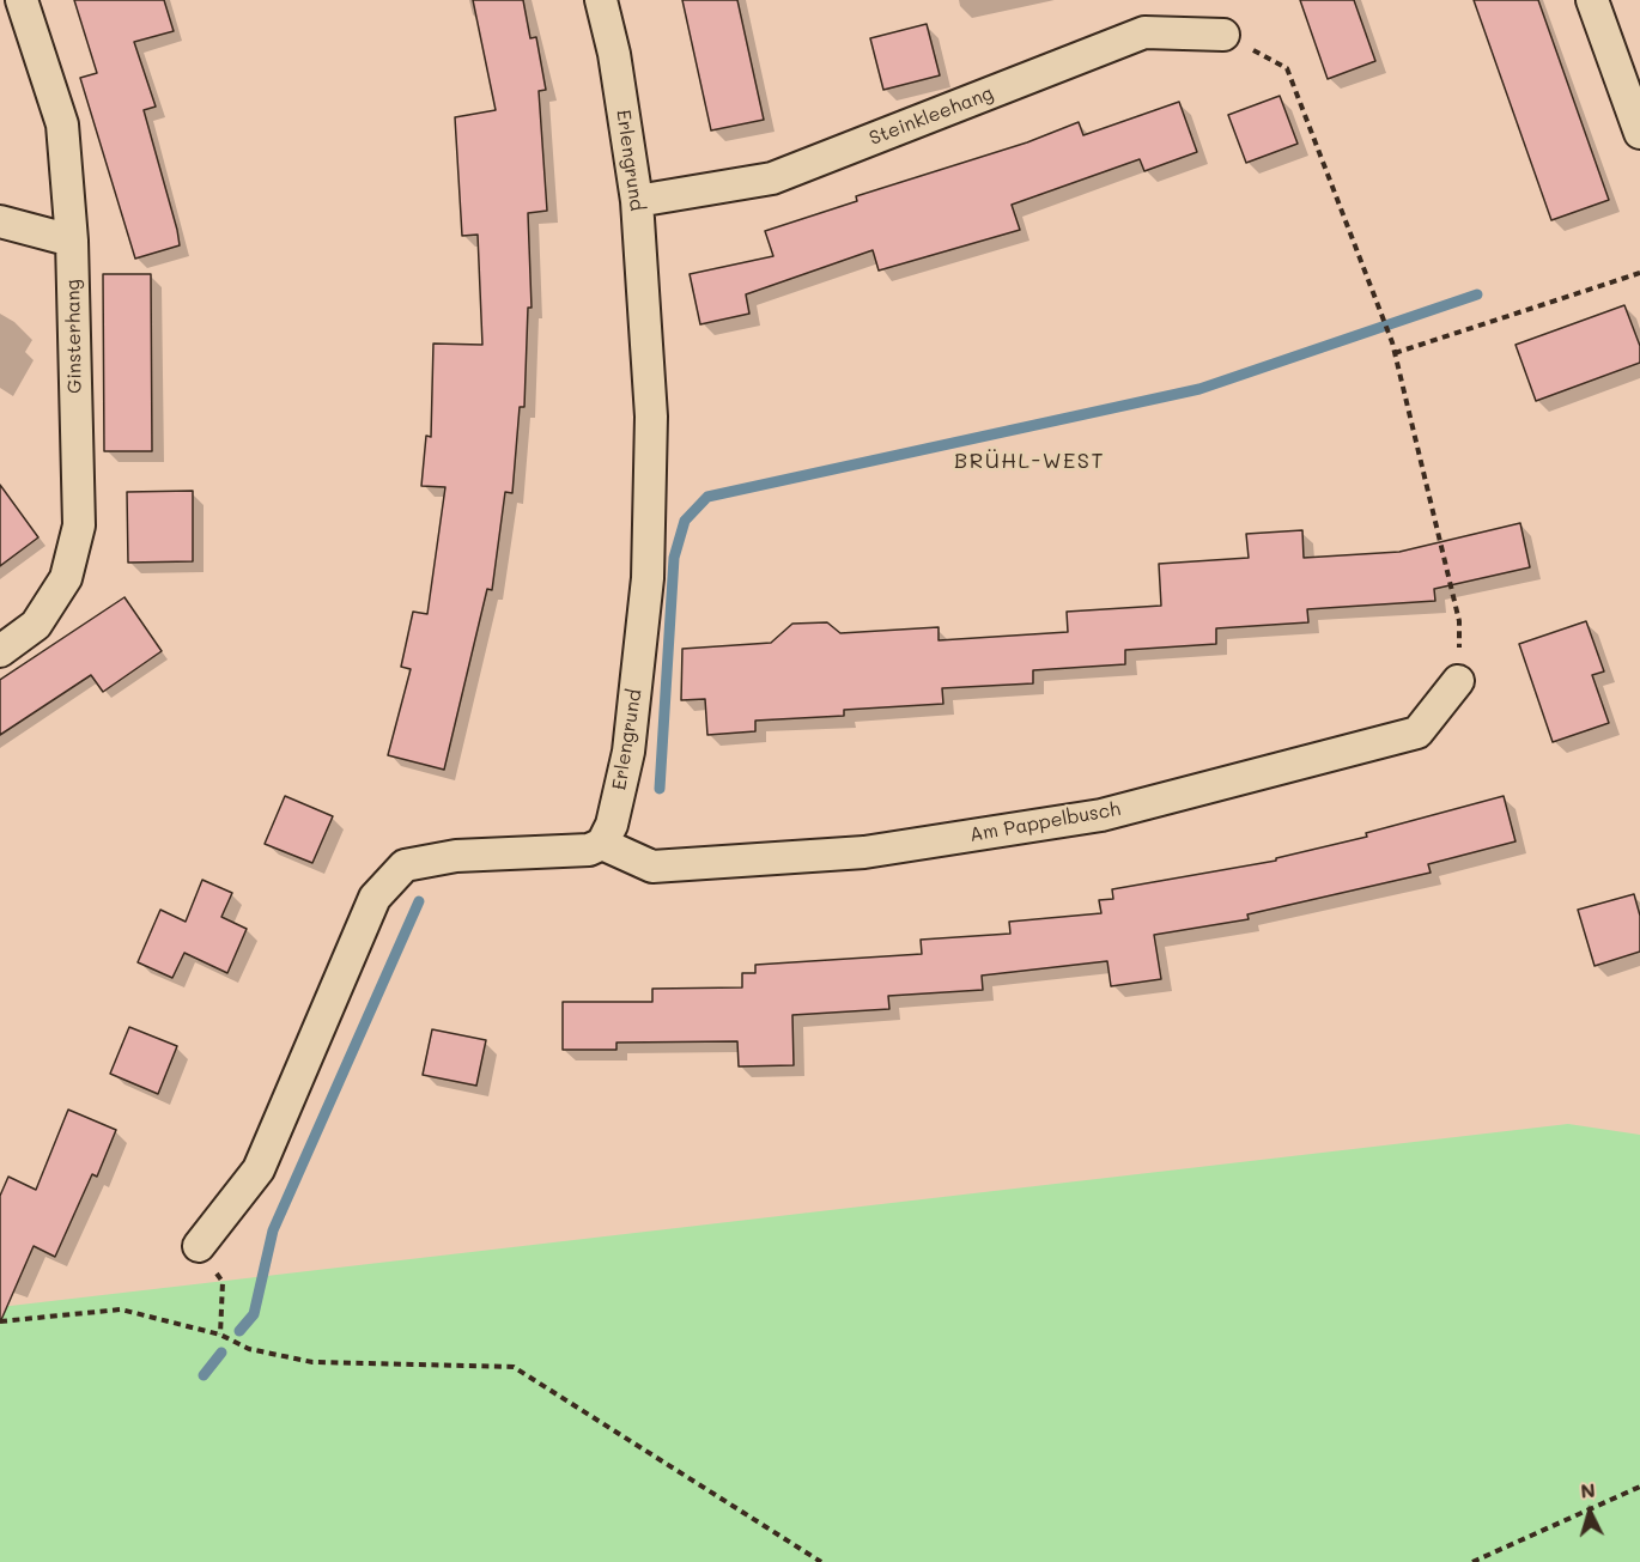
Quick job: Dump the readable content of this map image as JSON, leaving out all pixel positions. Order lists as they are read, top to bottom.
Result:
{
  "streets": {
    "street": [
      "Steinkleehang",
      "Erlengrund",
      "Ginsterhang",
      "Am Pappelbusch"
    ]
  },
  "crossings": [
    ["Steinkleehang", "Erlengrund"],
    ["Erlengrund", "Am Pappelbusch"]
  ],
  "districts": ["BRÜHL-WEST"],
  "north": "top"
}
